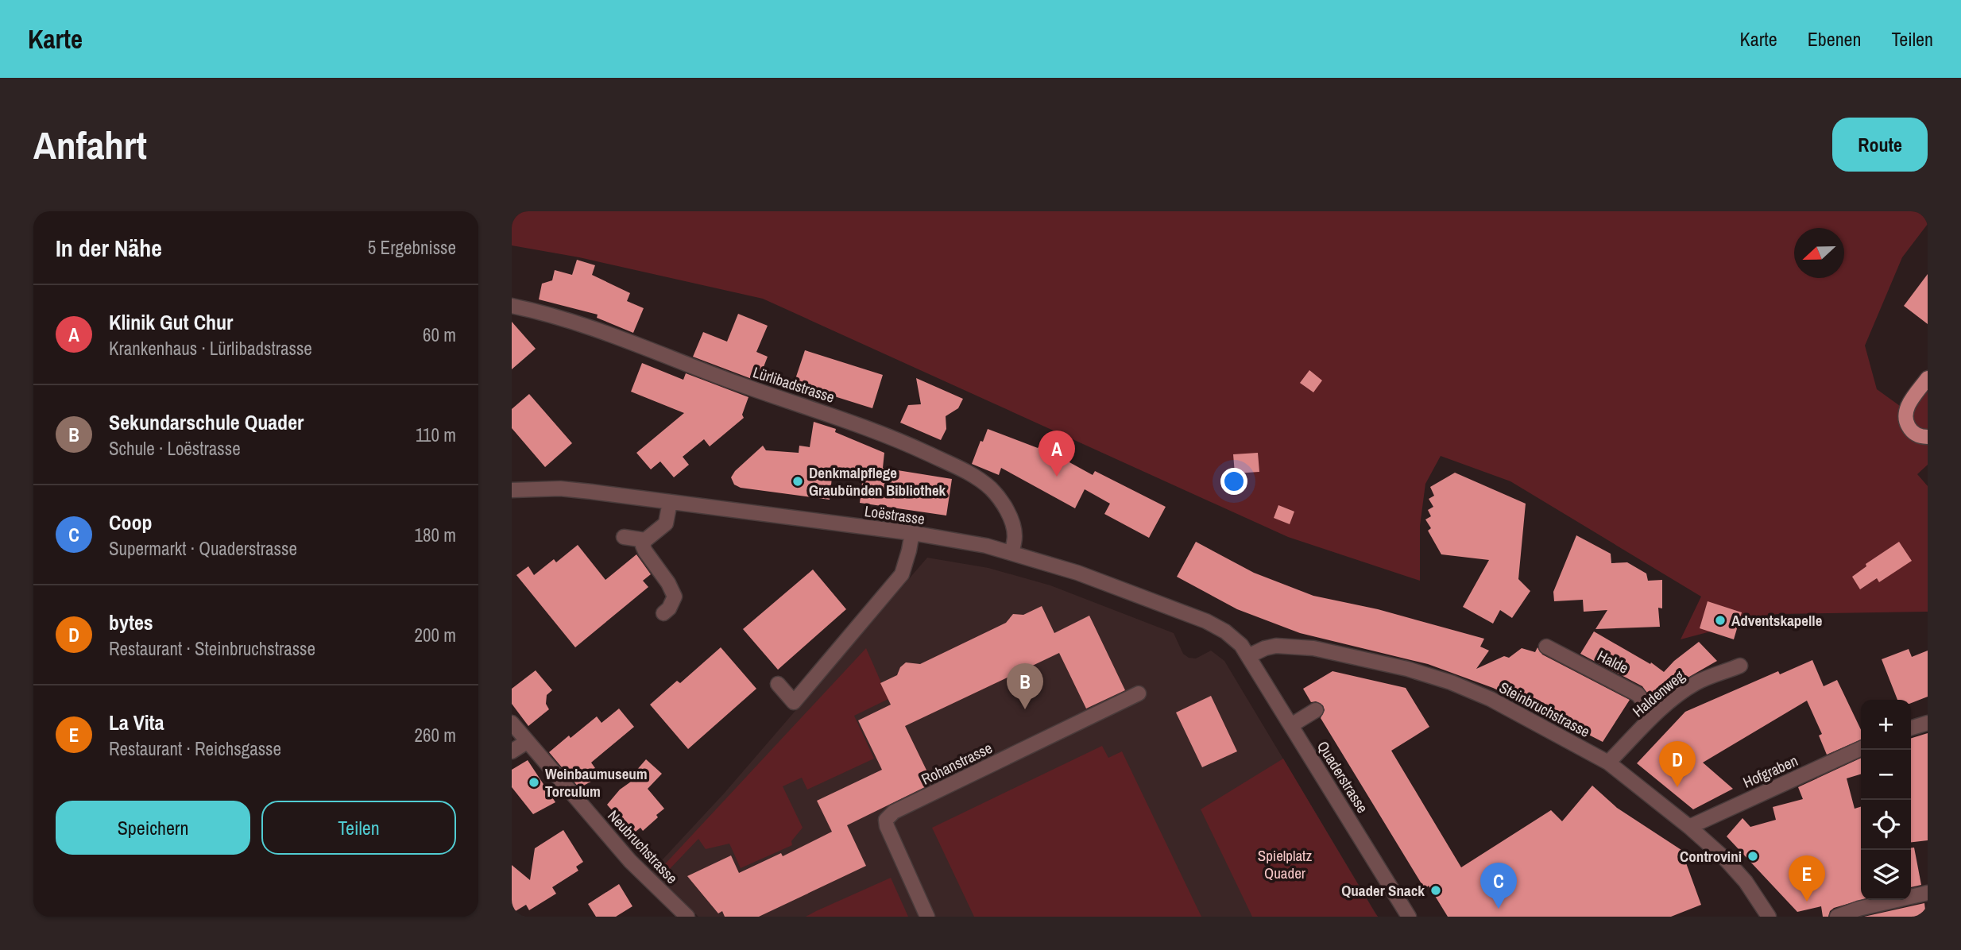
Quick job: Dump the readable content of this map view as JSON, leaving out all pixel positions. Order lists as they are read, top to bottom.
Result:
{
  "streets": {
    "street": [
      "Lürlibadstrasse",
      "Loëstrasse",
      "Halde",
      "Haldenweg",
      "Steinbruchstrasse",
      "Rohanstrasse",
      "Hofgraben",
      "Quaderstrasse",
      "Neubruchstrasse"
    ]
  },
  "crossings": [
    ["Lürlibadstrasse", "Loëstrasse"],
    ["Loëstrasse", "Steinbruchstrasse"],
    ["Loëstrasse", "Quaderstrasse"],
    ["Halde", "Haldenweg"],
    ["Haldenweg", "Steinbruchstrasse"],
    ["Steinbruchstrasse", "Hofgraben"],
    ["Steinbruchstrasse", "Quaderstrasse"]
  ],
  "parks": ["Spielplatz Quader"],
  "places": [
    "Denkmalpflege Graubünden Bibliothek",
    "Adventskapelle",
    "Weinbaumuseum Torculum",
    "Controvini",
    "Quader Snack"
  ],
  "north": "left",
  "page": {
    "header": "Karte",
    "nav": ["Karte", "Ebenen", "Teilen"],
    "buttons": [
      "Route",
      ["Speichern", "Teilen"]
    ],
    "title": "Anfahrt",
    "heading": ["In der Nähe", "5 Ergebnisse"],
    "list": [
      {
        "mark": "A",
        "name": "Klinik Gut Chur",
        "note": "Krankenhaus · Lürlibadstrasse",
        "value": "60 m"
      },
      {
        "mark": "B",
        "name": "Sekundarschule Quader",
        "note": "Schule · Loëstrasse",
        "value": "110 m"
      },
      {
        "mark": "C",
        "name": "Coop",
        "note": "Supermarkt · Quaderstrasse",
        "value": "180 m"
      },
      {
        "mark": "D",
        "name": "bytes",
        "note": "Restaurant · Steinbruchstrasse",
        "value": "200 m"
      },
      {
        "mark": "E",
        "name": "La Vita",
        "note": "Restaurant · Reichsgasse",
        "value": "260 m"
      }
    ],
    "pins": [
      "A",
      "B",
      "D",
      "E",
      "C"
    ],
    "map_buttons": ["+", "−"]
  }
}
